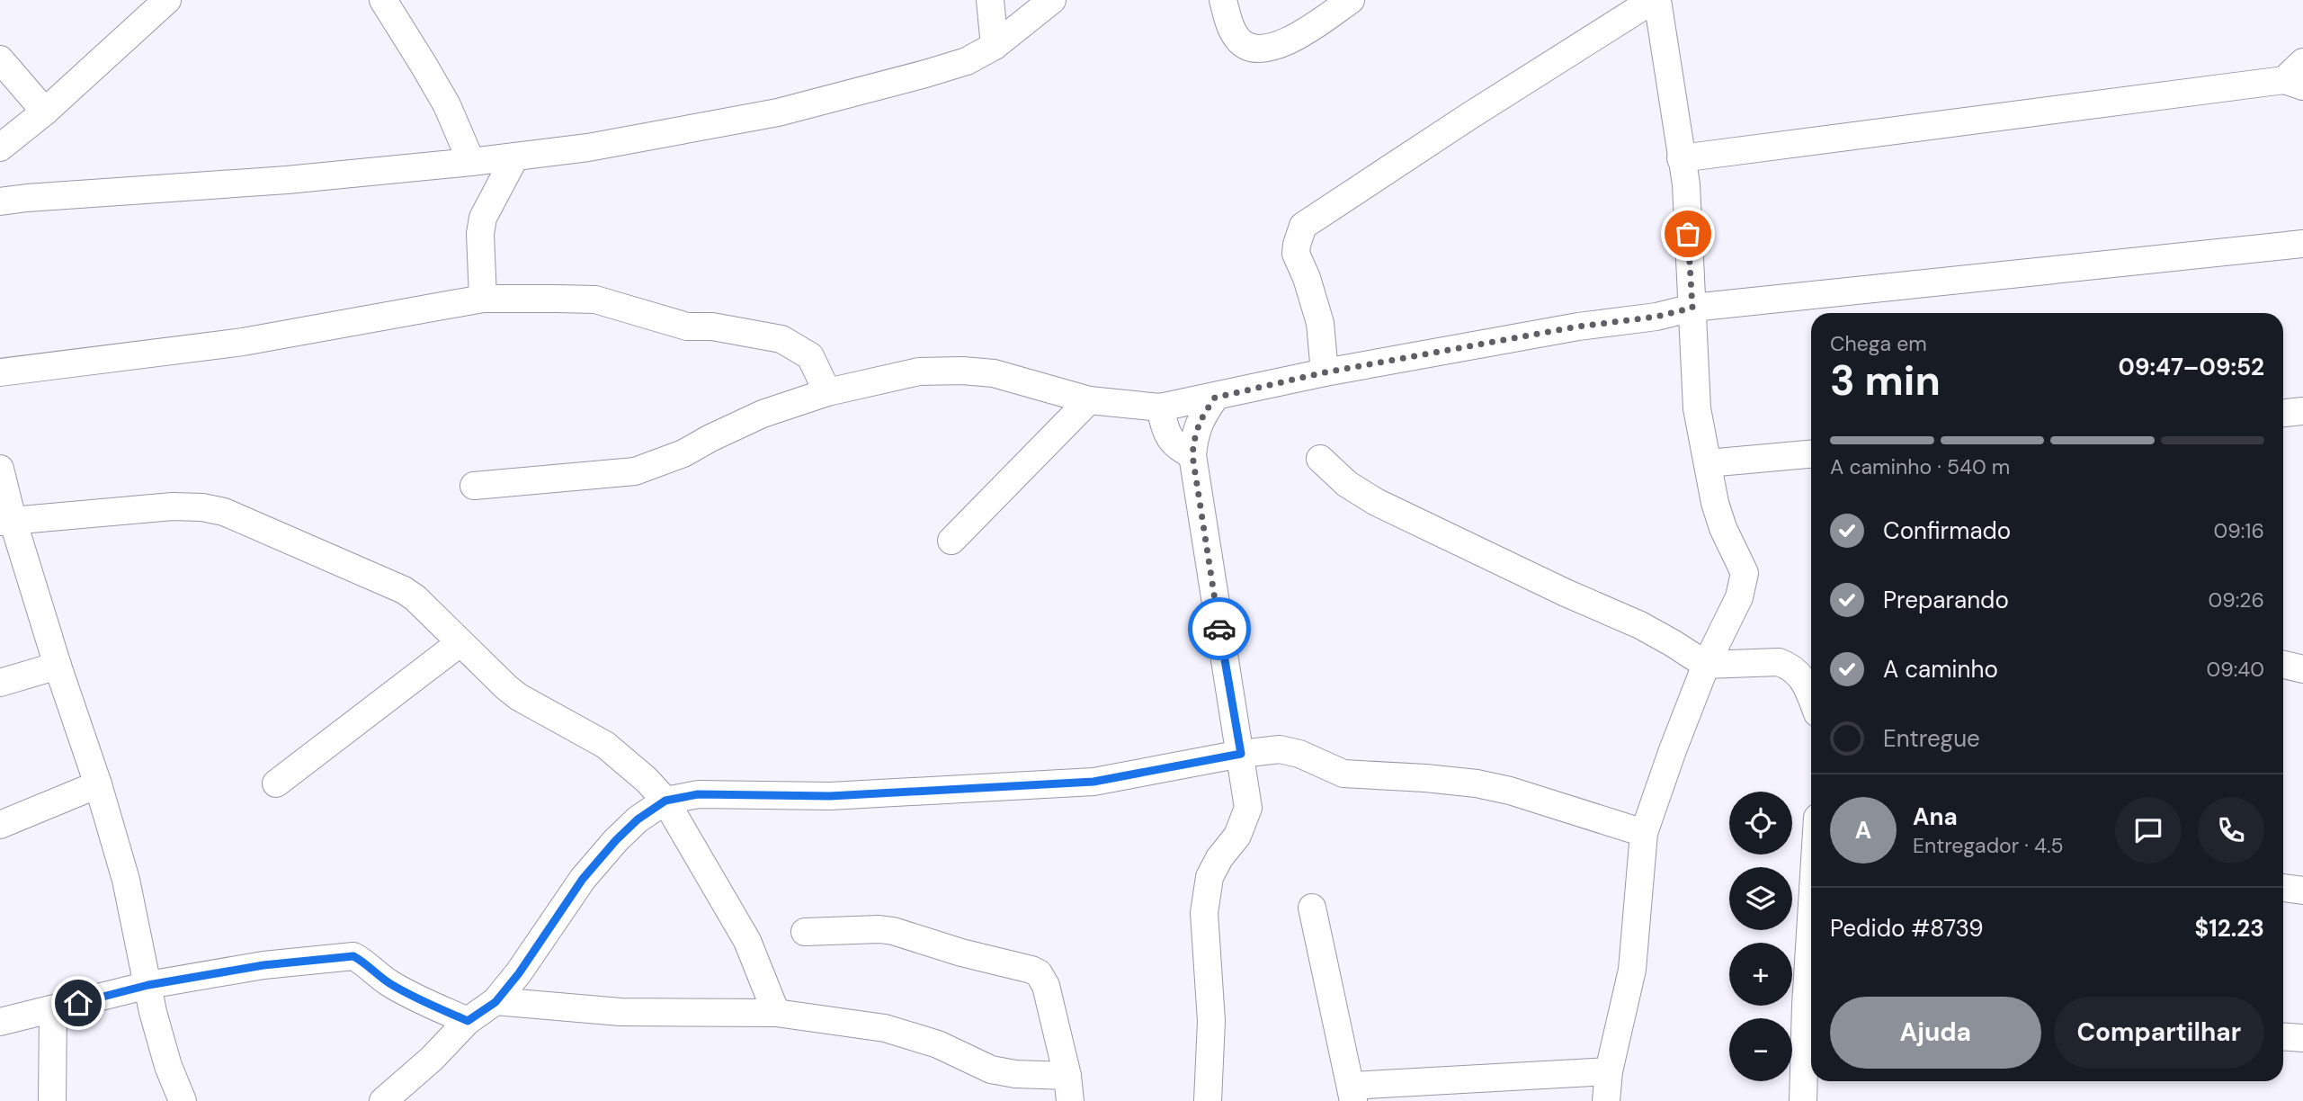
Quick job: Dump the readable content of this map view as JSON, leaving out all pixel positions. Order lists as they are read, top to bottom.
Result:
{
  "page": {
    "heading": ["3 min", "Chega em", "09:47–09:52"],
    "panel": [
      "Ana",
      "Entregador · 4.5",
      "Pedido #8739",
      "$12.23"
    ],
    "bar": "A caminho · 540 m",
    "list": [
      ["Confirmado", "09:16"],
      ["Preparando", "09:26"],
      ["A caminho", "09:40"],
      "Entregue"
    ],
    "map_buttons": ["+", "−"],
    "round": "A",
    "buttons": ["Ajuda", "Compartilhar"]
  }
}
